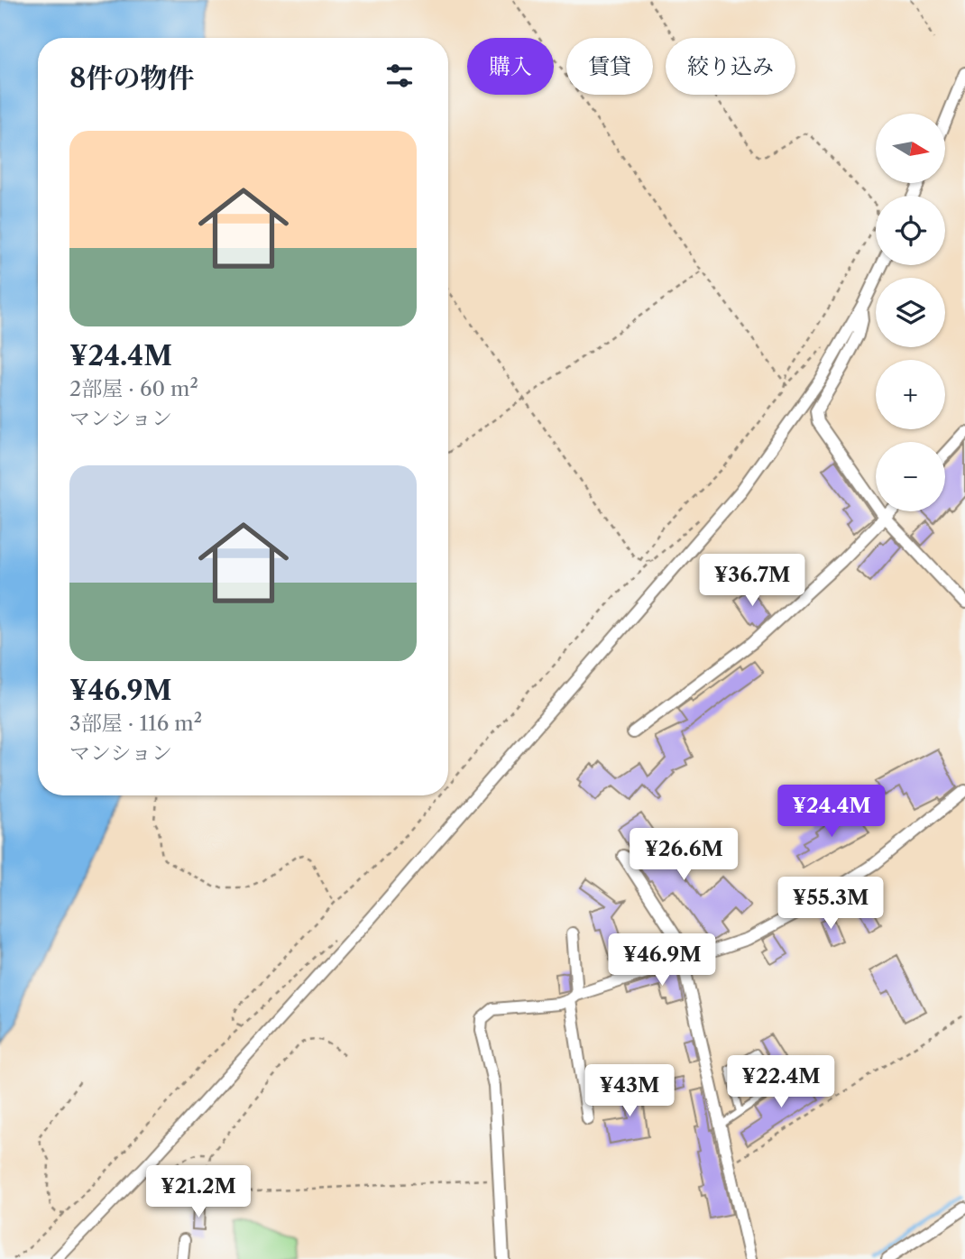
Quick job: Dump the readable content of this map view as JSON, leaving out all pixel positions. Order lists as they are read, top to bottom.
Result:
{
  "north": "right",
  "page": {
    "chip": ["購入", "賃貸", "絞り込み"],
    "heading": "8件の物件",
    "map_buttons": ["+", "−"],
    "list": [
      {
        "name": "¥24.4M",
        "note": "2部屋 · 60 m² · マンション"
      },
      {
        "name": "¥46.9M",
        "note": "3部屋 · 116 m² · マンション"
      }
    ],
    "price": [
      "¥36.7M",
      "¥24.4M",
      "¥26.6M",
      "¥55.3M",
      "¥46.9M",
      "¥22.4M",
      "¥43M",
      "¥21.2M"
    ]
  }
}
